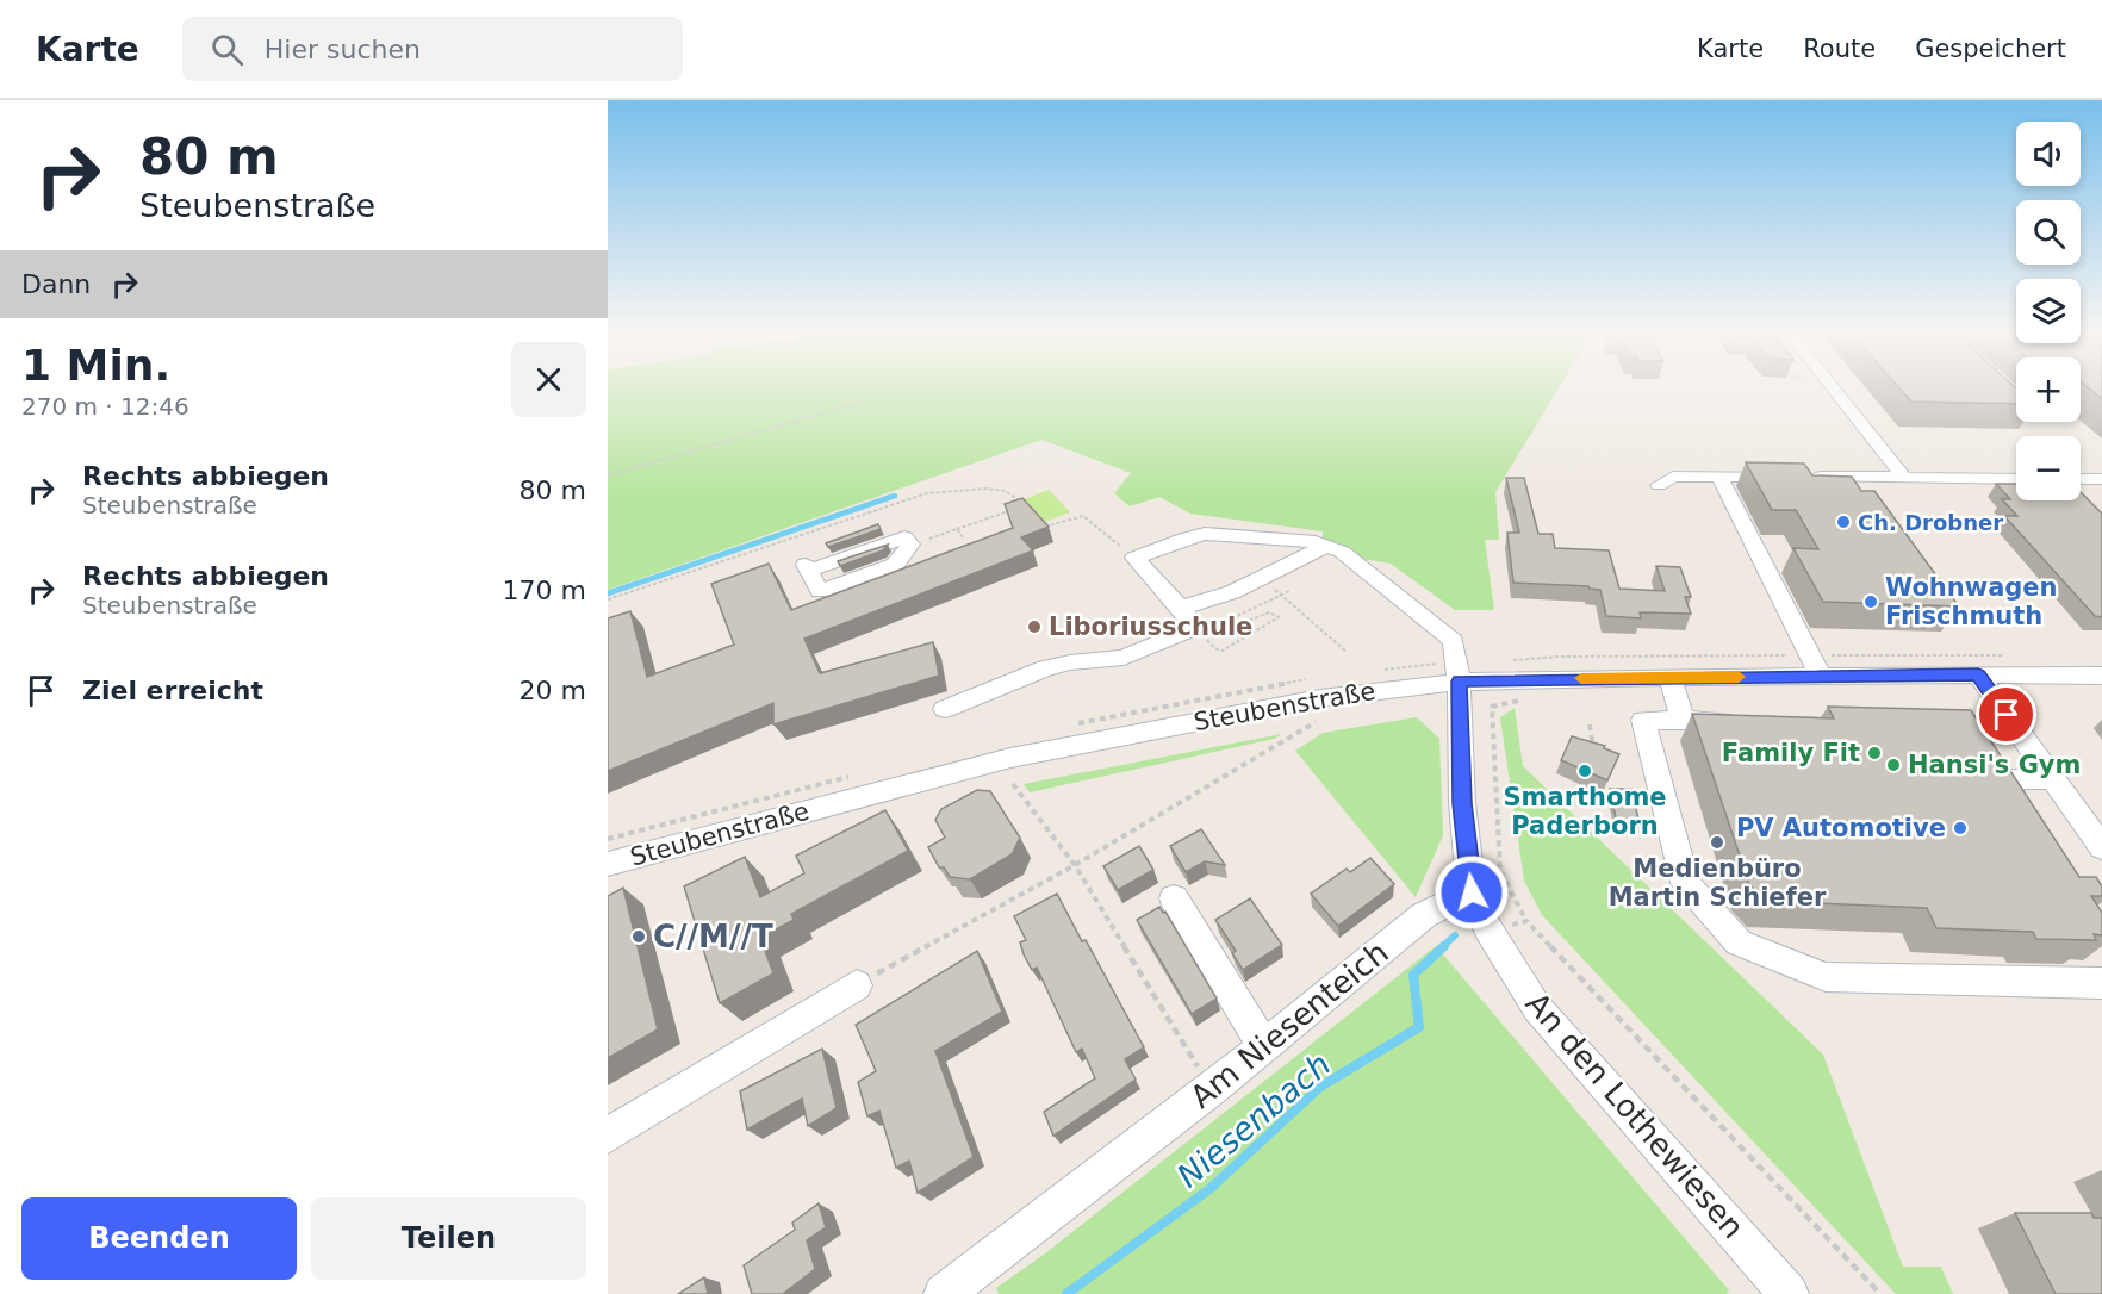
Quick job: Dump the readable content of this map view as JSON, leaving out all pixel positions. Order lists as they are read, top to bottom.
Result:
{
  "streets": {
    "street": ["Steubenstraße", "Am Niesenteich", "An den Lothewiesen"]
  },
  "crossings": [
    ["Am Niesenteich", "An den Lothewiesen"]
  ],
  "water": ["Niesenbach"],
  "places": [
    "Ch. Drobner",
    "Wohnwagen Frischmuth",
    "Liboriusschule",
    "Family Fit",
    "Hansi's Gym",
    "Smarthome Paderborn",
    "PV Automotive",
    "Medienbüro Martin Schiefer",
    "C//M//T"
  ],
  "page": {
    "header": "Karte",
    "search": "Hier suchen",
    "nav": ["Karte", "Route", "Gespeichert"],
    "turn": ["80 m", "Steubenstraße"],
    "map_buttons": ["+", "−"],
    "then": "Dann",
    "heading": ["1 Min.", "270 m · 12:46"],
    "list": [
      {
        "name": "Rechts abbiegen",
        "note": "Steubenstraße",
        "value": "80 m"
      },
      {
        "name": "Rechts abbiegen",
        "note": "Steubenstraße",
        "value": "170 m"
      },
      {
        "name": "Ziel erreicht",
        "value": "20 m"
      }
    ],
    "buttons": ["Beenden", "Teilen"]
  }
}
